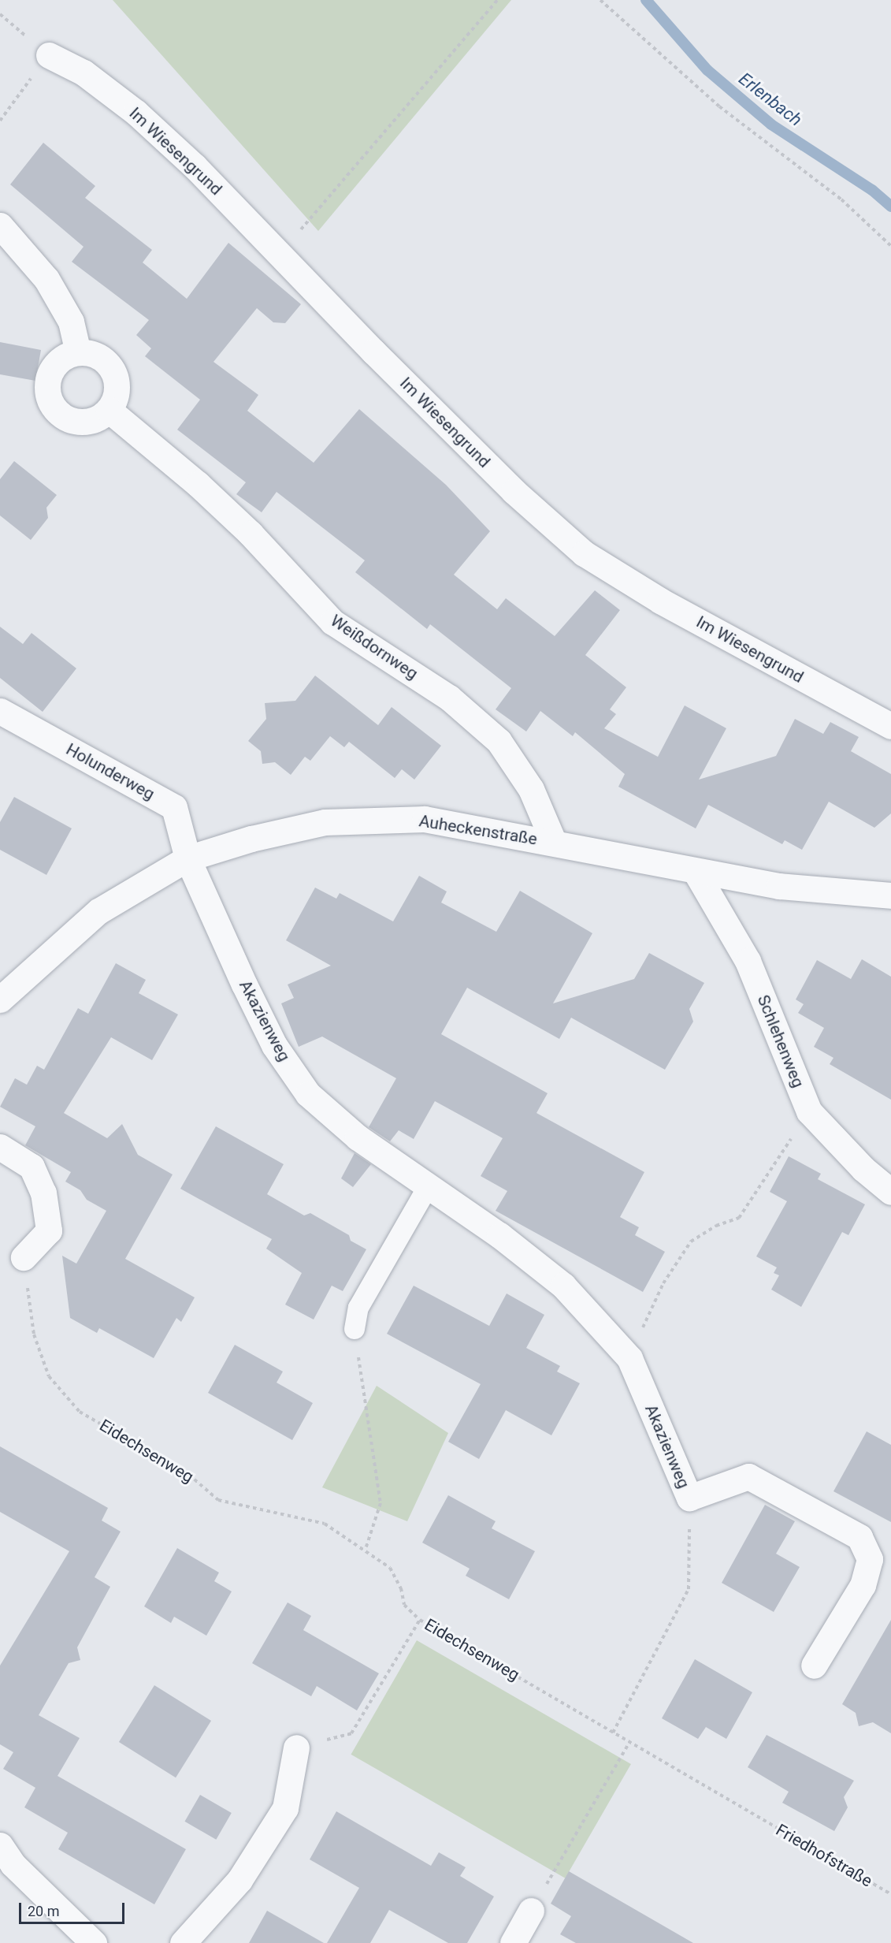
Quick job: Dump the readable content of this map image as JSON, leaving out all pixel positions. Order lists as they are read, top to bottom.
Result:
{
  "streets": {
    "street": [
      "Im Wiesengrund",
      "Weißdornweg",
      "Holunderweg",
      "Auheckenstraße",
      "Akazienweg",
      "Schlehenweg"
    ],
    "path": ["Eidechsenweg", "Friedhofstraße"]
  },
  "crossings": [
    ["Weißdornweg", "Auheckenstraße"],
    ["Holunderweg", "Auheckenstraße"],
    ["Holunderweg", "Akazienweg"],
    ["Auheckenstraße", "Akazienweg"],
    ["Auheckenstraße", "Schlehenweg"],
    ["Eidechsenweg", "Friedhofstraße"]
  ],
  "water": ["Erlenbach"],
  "scale_bar": "20 m"
}
